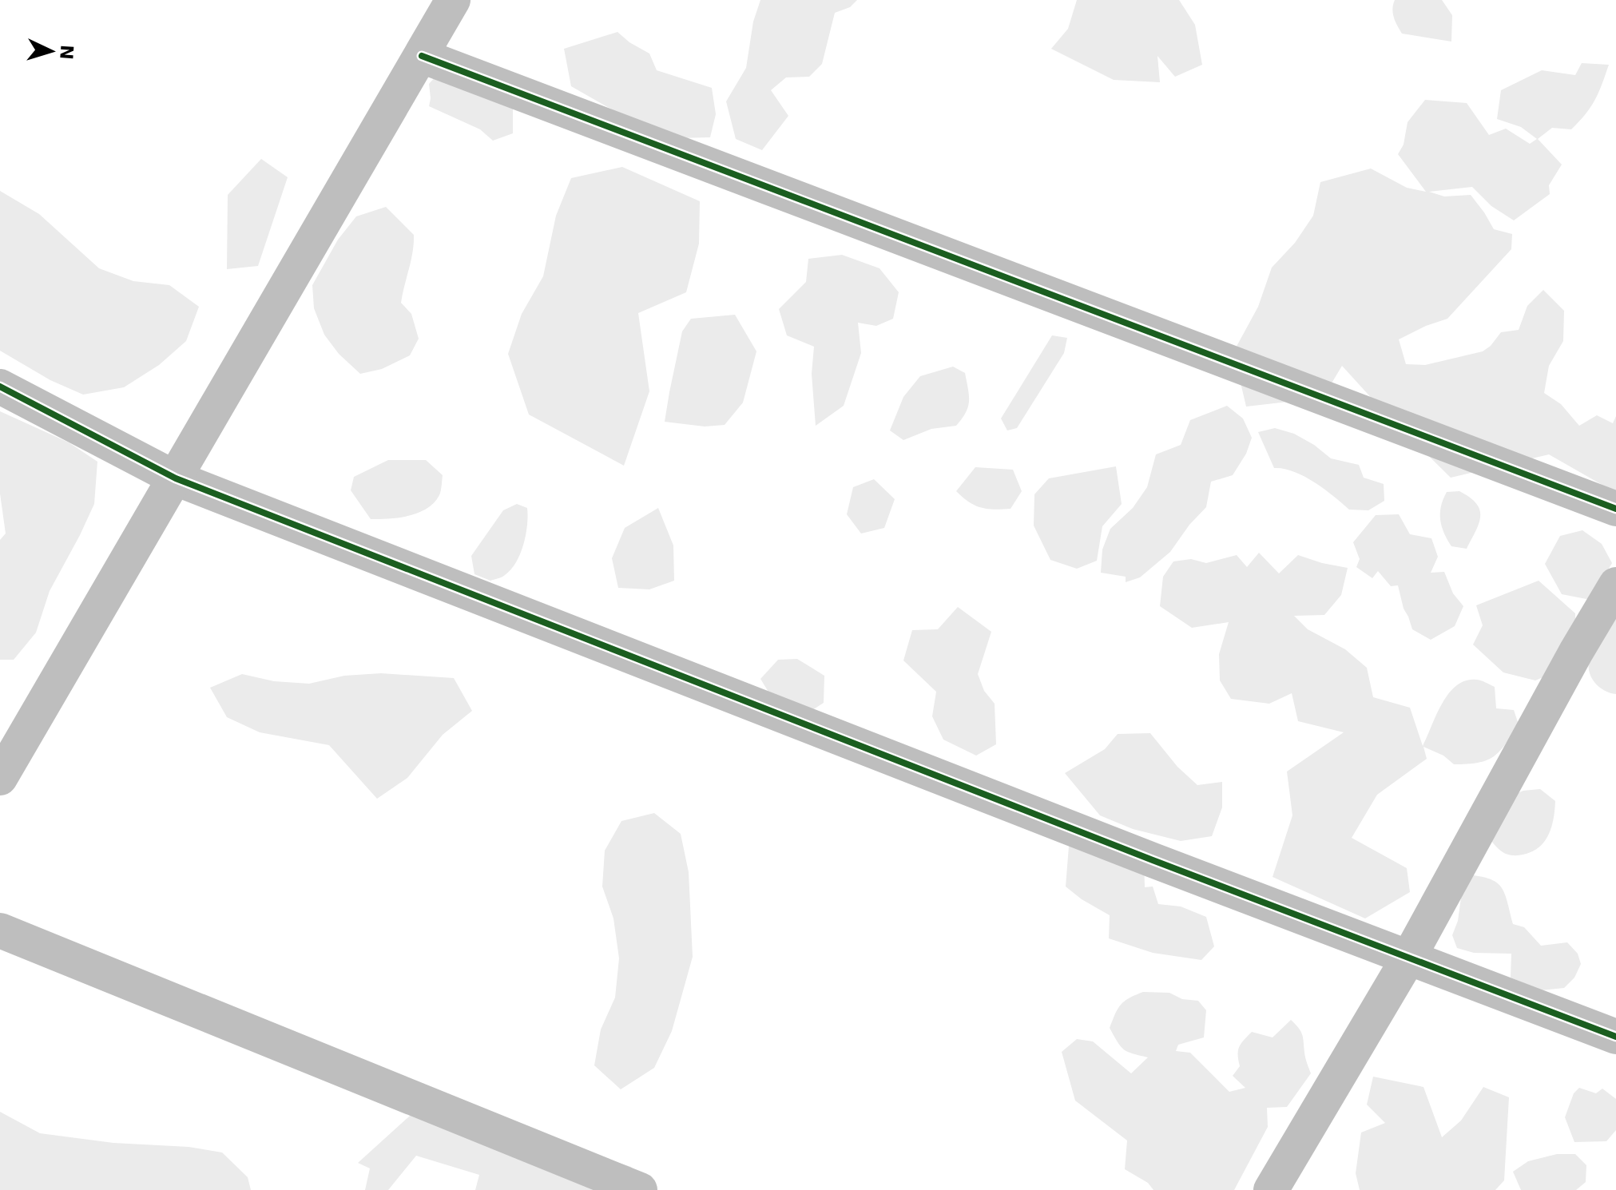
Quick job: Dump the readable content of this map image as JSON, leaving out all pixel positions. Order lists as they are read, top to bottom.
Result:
{
  "north": "right"
}
